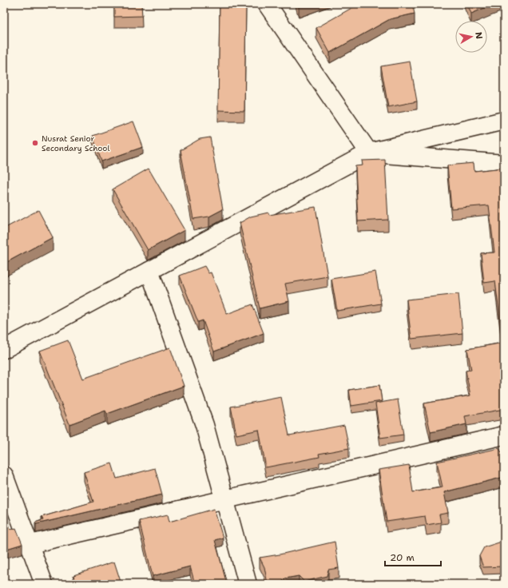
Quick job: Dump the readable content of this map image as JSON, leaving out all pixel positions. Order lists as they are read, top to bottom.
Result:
{
  "places": ["Nusrat Senior Secondary School"],
  "scale_bar": "20 m",
  "north": "right"
}
